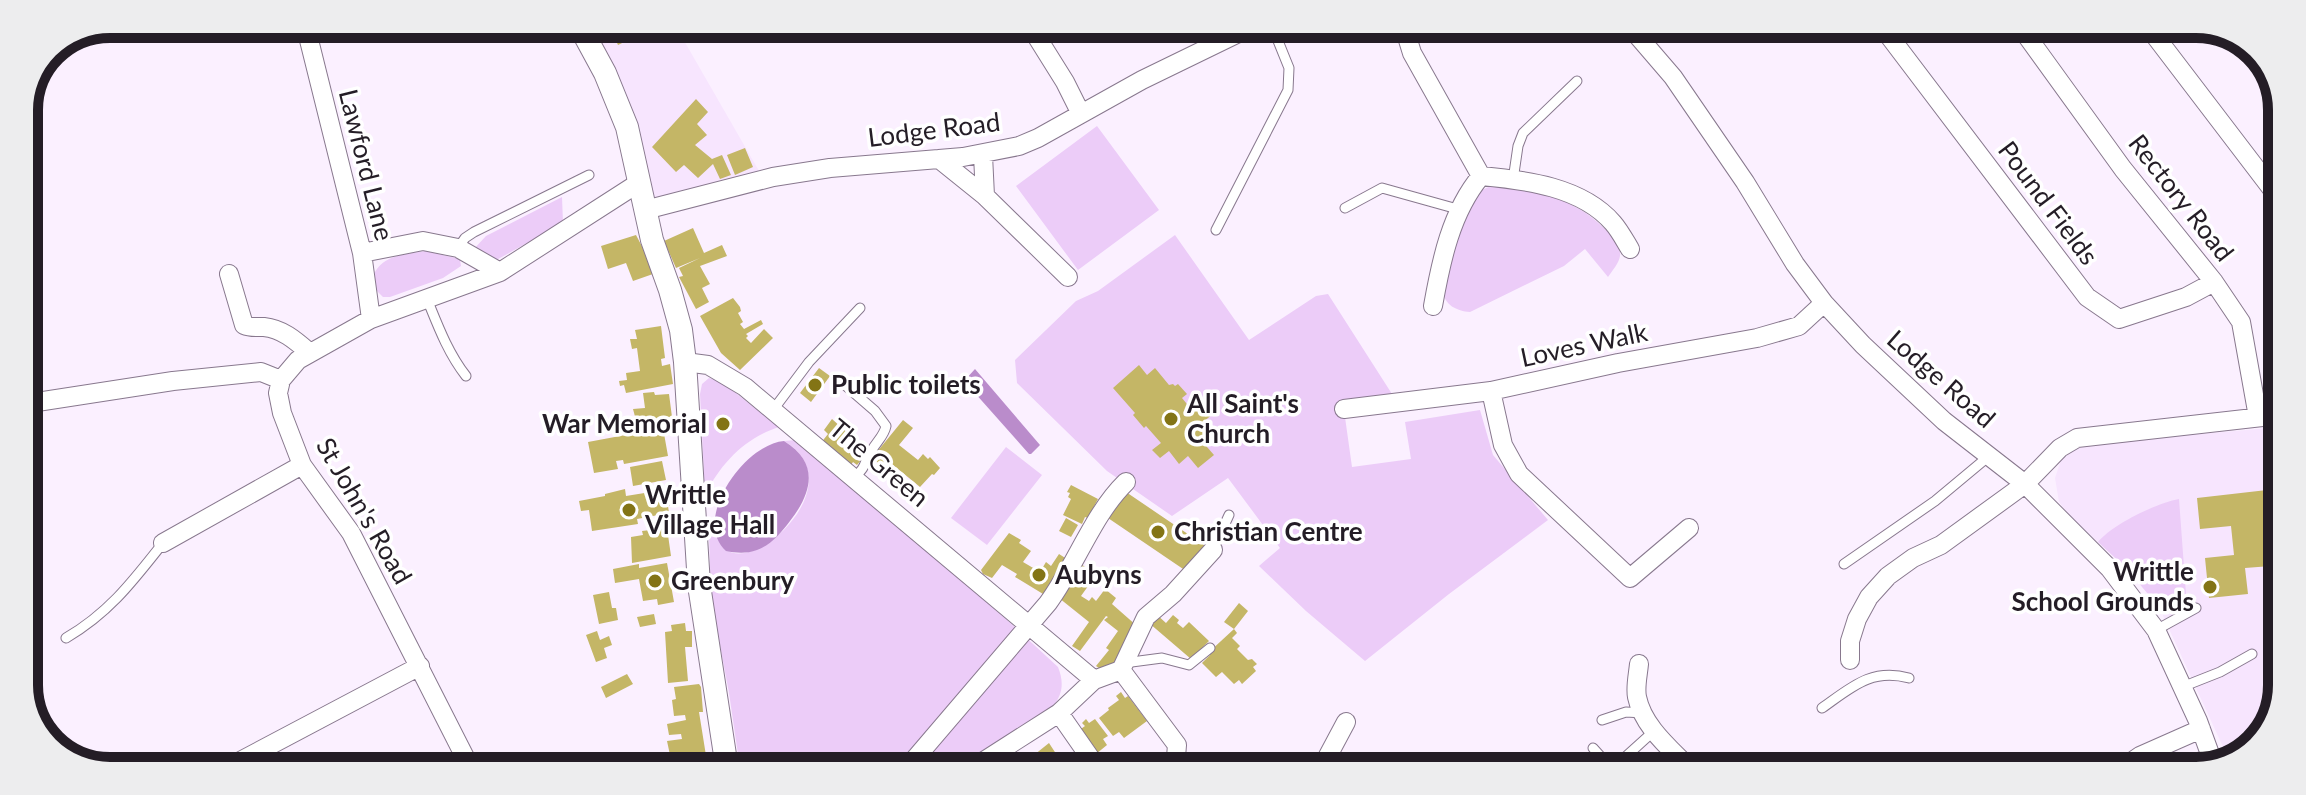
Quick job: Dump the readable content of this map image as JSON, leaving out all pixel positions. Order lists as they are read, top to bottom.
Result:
{
  "streets": {
    "street": [
      "Lodge Road",
      "Lawford Lane",
      "Rectory Road",
      "Pound Fields",
      "Loves Walk",
      "The Green",
      "St John's Road"
    ]
  },
  "crossings": [
    ["Lodge Road", "Lawford Lane"],
    ["Lodge Road", "Loves Walk"],
    ["Lodge Road", "St John's Road"],
    ["Rectory Road", "Pound Fields"]
  ],
  "places": [
    "Public toilets",
    "All Saint's Church",
    "War Memorial",
    "Writtle Village Hall",
    "Christian Centre",
    "Aubyns",
    "Greenbury",
    "Writtle School Grounds"
  ]
}
